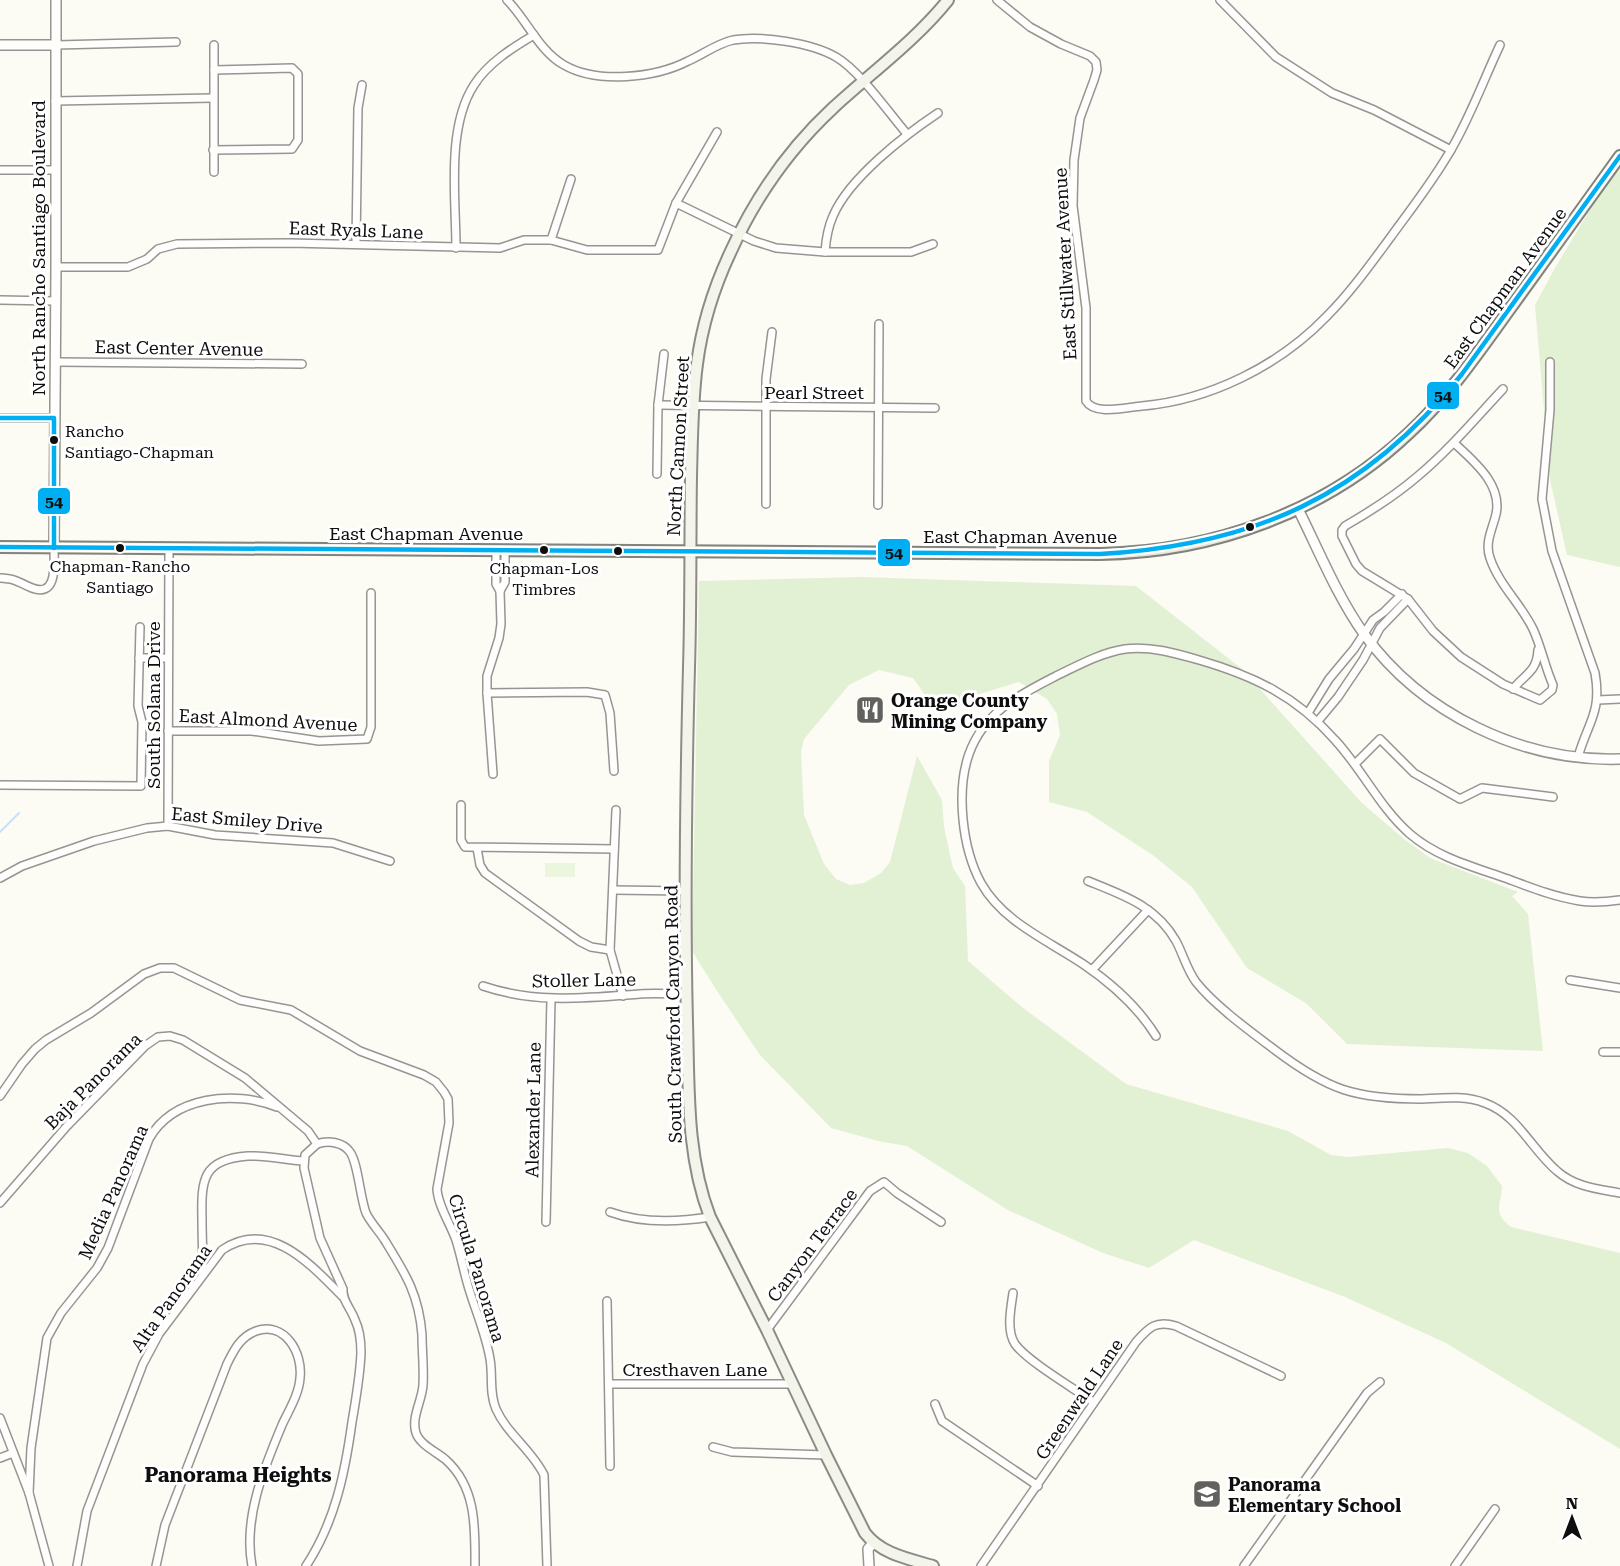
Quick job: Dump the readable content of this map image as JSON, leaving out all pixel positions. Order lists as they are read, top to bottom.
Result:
{
  "streets": {
    "main road": ["East Chapman Avenue", "North Cannon Street", "South Crawford Canyon Road"],
    "street": [
      "East Ryals Lane",
      "North Rancho Santiago Boulevard",
      "East Stillwater Avenue",
      "East Center Avenue",
      "Pearl Street",
      "South Solana Drive",
      "East Almond Avenue",
      "East Smiley Drive",
      "Stoller Lane",
      "Baja Panorama",
      "Alexander Lane",
      "Media Panorama",
      "Canyon Terrace",
      "Circula Panorama",
      "Alta Panorama",
      "Cresthaven Lane",
      "Greenwald Lane"
    ]
  },
  "crossings": [
    ["East Ryals Lane", "North Rancho Santiago Boulevard"],
    ["North Rancho Santiago Boulevard", "East Chapman Avenue"],
    ["North Rancho Santiago Boulevard", "East Center Avenue"],
    ["East Chapman Avenue", "North Cannon Street"],
    ["East Chapman Avenue", "South Solana Drive"],
    ["East Chapman Avenue", "South Crawford Canyon Road"],
    ["Pearl Street", "North Cannon Street"],
    ["North Cannon Street", "South Crawford Canyon Road"],
    ["South Solana Drive", "East Almond Avenue"],
    ["South Solana Drive", "East Smiley Drive"],
    ["Stoller Lane", "South Crawford Canyon Road"],
    ["Stoller Lane", "Alexander Lane"],
    ["South Crawford Canyon Road", "Canyon Terrace"],
    ["South Crawford Canyon Road", "Cresthaven Lane"],
    ["Baja Panorama", "Media Panorama"]
  ],
  "districts": ["Panorama Heights"],
  "places": {
    "other": ["Rancho Santiago-Chapman", "Chapman-Rancho Santiago", "Chapman-Los Timbres"],
    "restaurant": ["Orange County Mining Company"],
    "school or university": ["Panorama Elementary School"]
  },
  "lines": ["transit line 54"],
  "north": "top"
}
